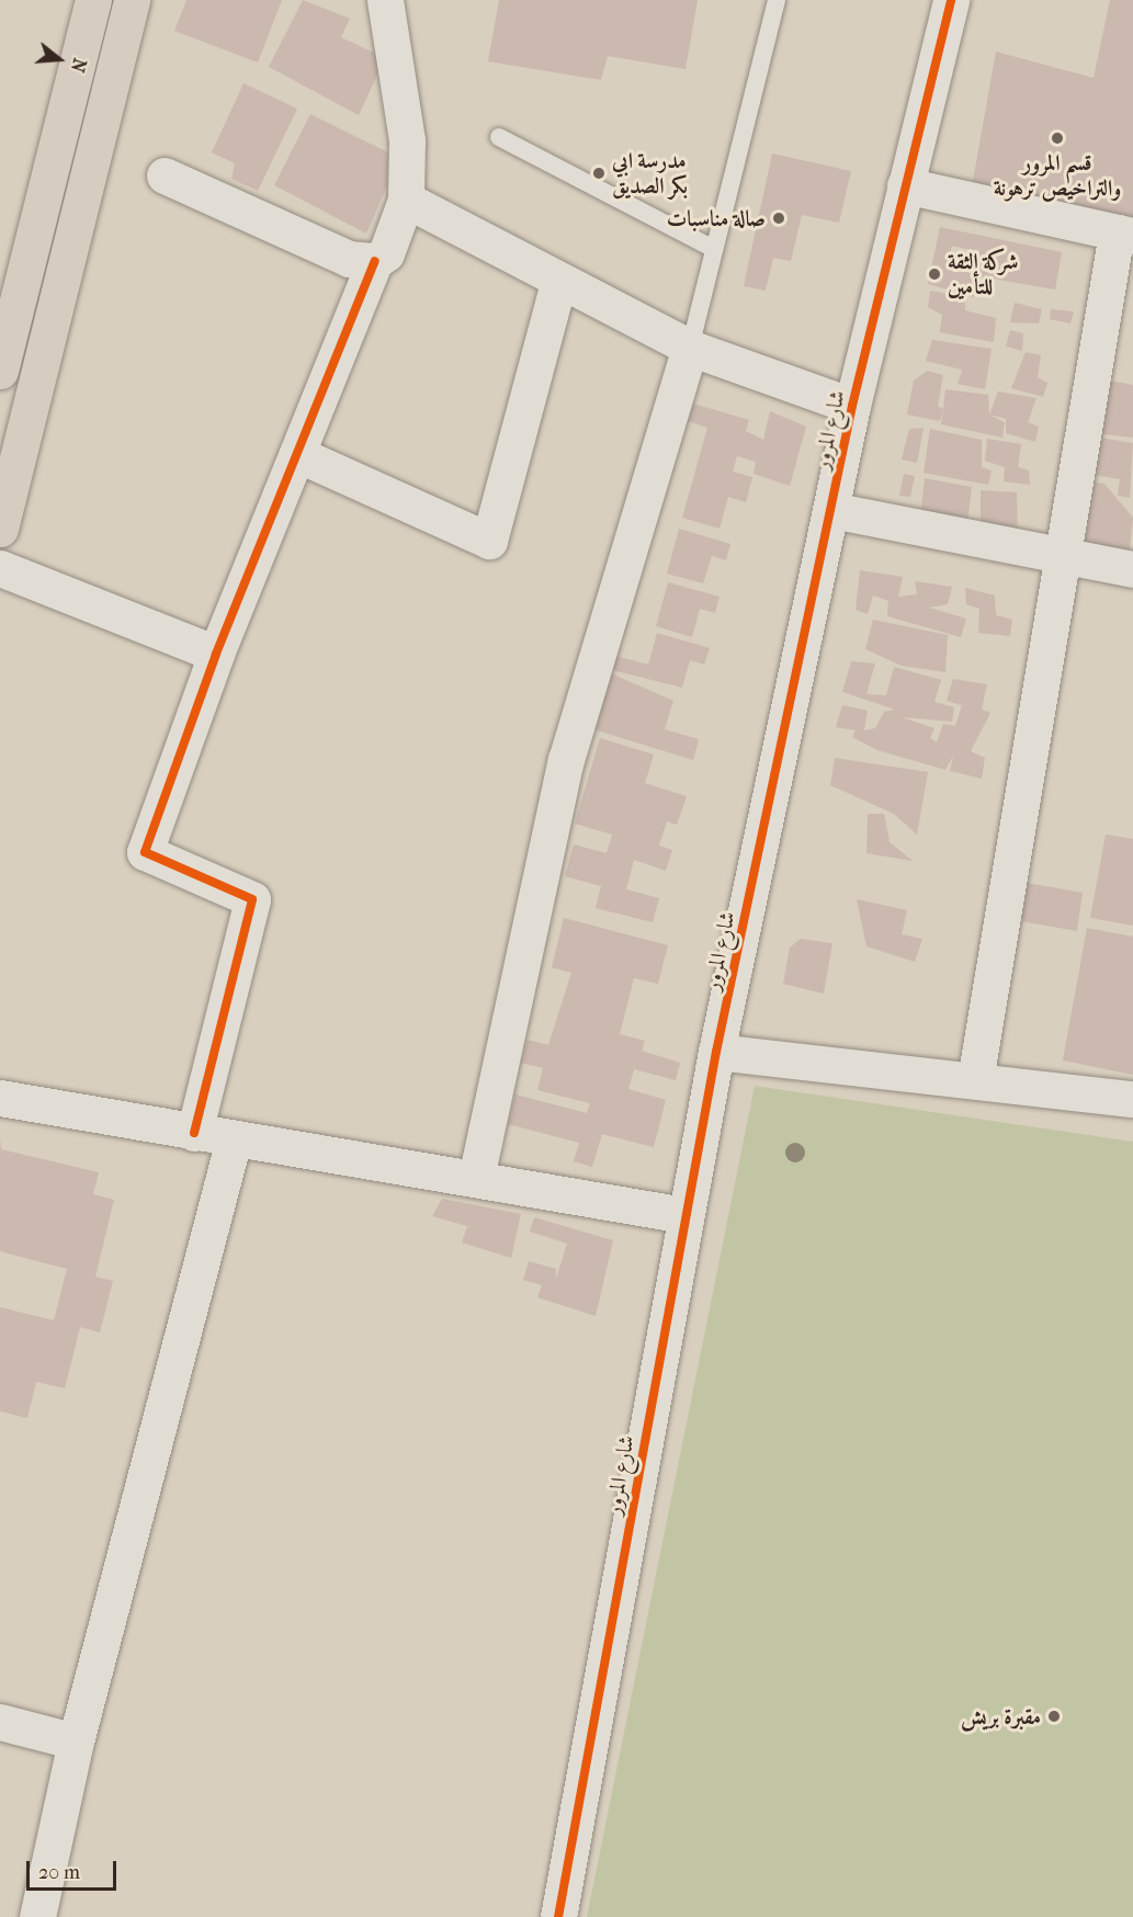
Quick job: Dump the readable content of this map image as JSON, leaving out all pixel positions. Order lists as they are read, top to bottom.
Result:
{
  "streets": {
    "street": ["شارع المرور"]
  },
  "places": [
    "قسم المرور والتراخيص ترهونة",
    "مدرسة ابي بكر الصديق",
    "صالة مناسبات",
    "شركة الثقة للتأمين",
    "مقبرة بريش"
  ],
  "scale_bar": "20 m",
  "north": "right"
}
